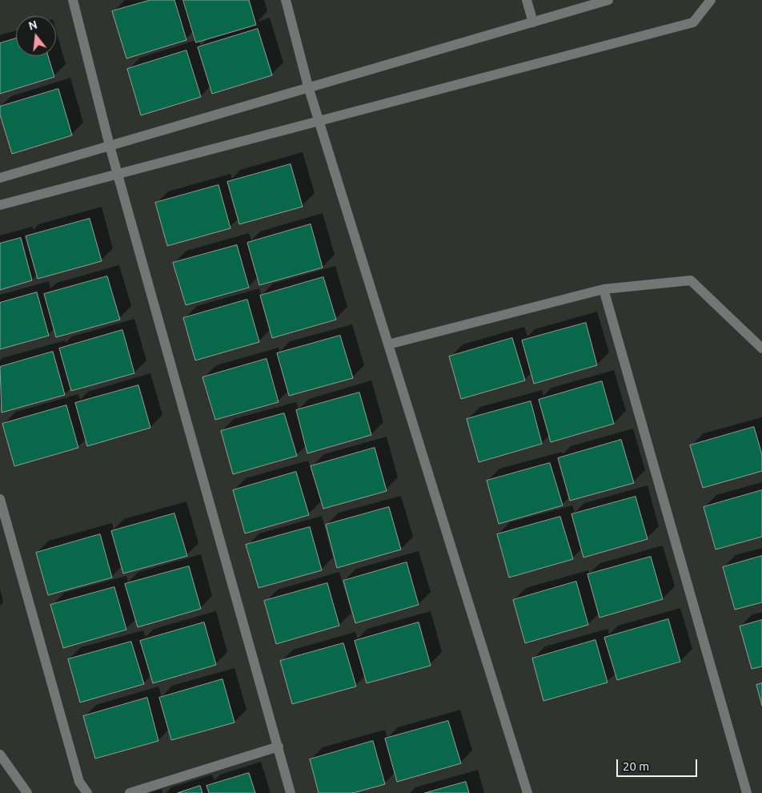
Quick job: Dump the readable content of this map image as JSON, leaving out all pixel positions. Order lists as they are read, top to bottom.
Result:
{
  "scale_bar": "20 m",
  "north": "top"
}
